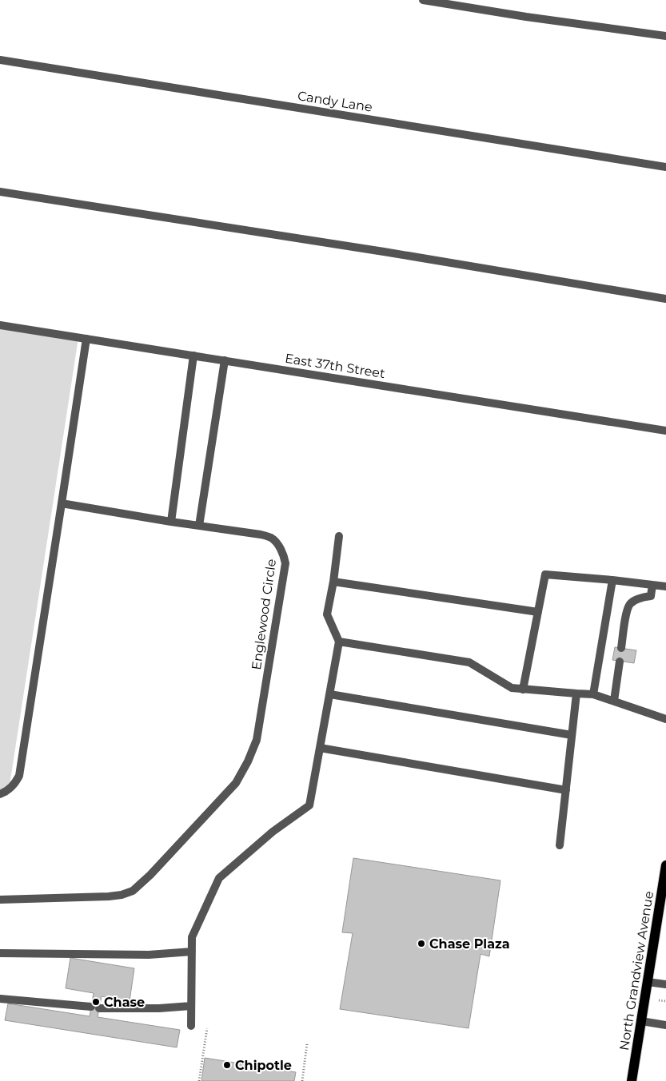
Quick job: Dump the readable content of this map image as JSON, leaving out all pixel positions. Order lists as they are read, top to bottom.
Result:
{
  "streets": {
    "main road": ["North Grandview Avenue"],
    "street": ["Candy Lane", "East 37th Street", "Englewood Circle"]
  },
  "places": ["Chase Plaza", "Chase", "Chipotle"]
}
